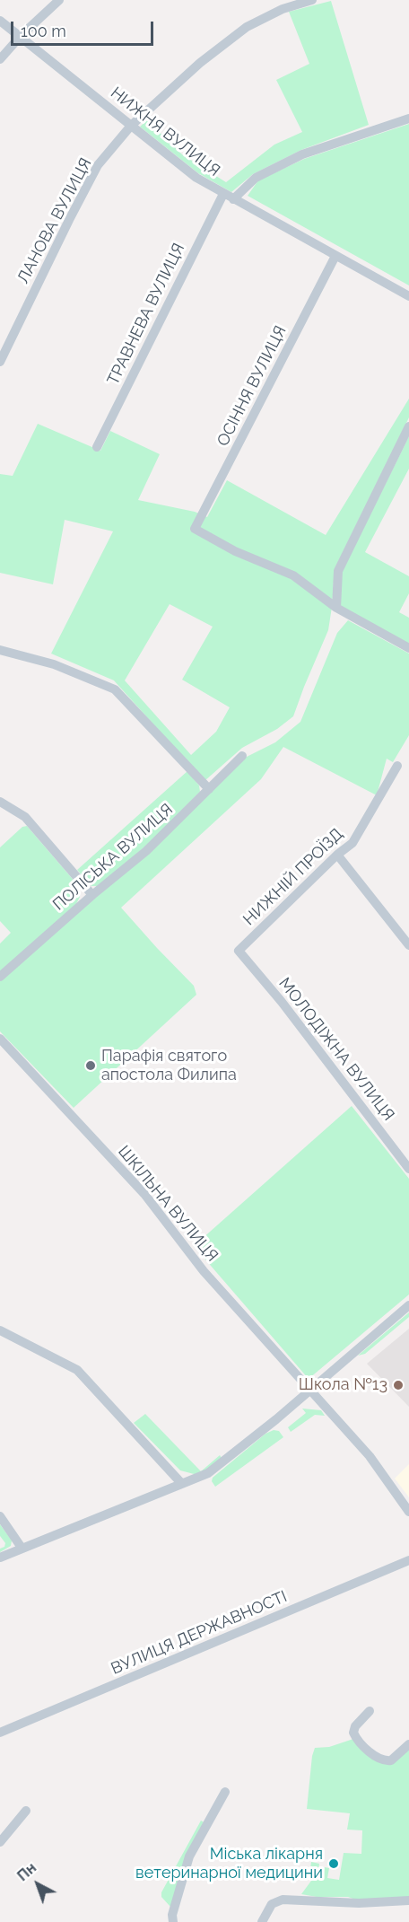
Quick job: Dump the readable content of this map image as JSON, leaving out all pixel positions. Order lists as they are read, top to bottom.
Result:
{
  "streets": {
    "street": [
      "НИЖНЯ ВУЛИЦЯ",
      "ЛАНОВА ВУЛИЦЯ",
      "ТРАВНЕВА ВУЛИЦЯ",
      "ОСІННЯ ВУЛИЦЯ",
      "ПОЛІСЬКА ВУЛИЦЯ",
      "НИЖНІЙ ПРОЇЗД",
      "МОЛОДІЖНА ВУЛИЦЯ",
      "ШКІЛЬНА ВУЛИЦЯ",
      "ВУЛИЦЯ ДЕРЖАВНОСТІ"
    ]
  },
  "crossings": [
    ["НИЖНЯ ВУЛИЦЯ", "ЛАНОВА ВУЛИЦЯ"],
    ["НИЖНЯ ВУЛИЦЯ", "ТРАВНЕВА ВУЛИЦЯ"],
    ["НИЖНЯ ВУЛИЦЯ", "ОСІННЯ ВУЛИЦЯ"],
    ["НИЖНІЙ ПРОЇЗД", "МОЛОДІЖНА ВУЛИЦЯ"]
  ],
  "places": ["Парафія святого апостола Филипа", "Школа №13", "Міська лікарня ветеринарної медицини"],
  "scale_bar": "100 m",
  "north": "top left"
}
